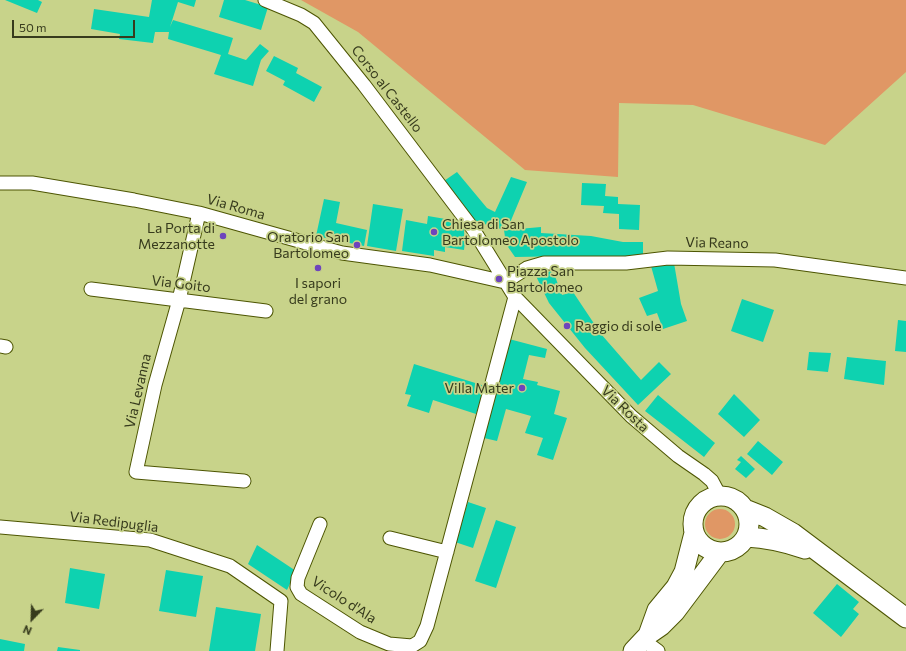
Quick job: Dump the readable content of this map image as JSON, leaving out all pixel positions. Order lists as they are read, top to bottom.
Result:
{
  "streets": {
    "street": [
      "Corso al Castello",
      "Via Roma",
      "Via Reano",
      "Via Goito",
      "Via Levanna",
      "Via Rosta",
      "Via Redipuglia",
      "Vicolo d'Ala"
    ]
  },
  "crossings": [
    ["Corso al Castello", "Via Roma"],
    ["Corso al Castello", "Via Reano"],
    ["Via Roma", "Via Reano"],
    ["Via Roma", "Via Levanna"],
    ["Via Goito", "Via Levanna"],
    ["Via Rosta", "Vicolo d'Ala"]
  ],
  "places": [
    "Chiesa di San Bartolomeo Apostolo",
    "La Porta di Mezzanotte",
    "Oratorio San Bartolomeo",
    "I sapori del grano",
    "Piazza San Bartolomeo",
    "Raggio di sole",
    "Villa Mater"
  ],
  "scale_bar": "50 m",
  "north": "bottom left"
}
